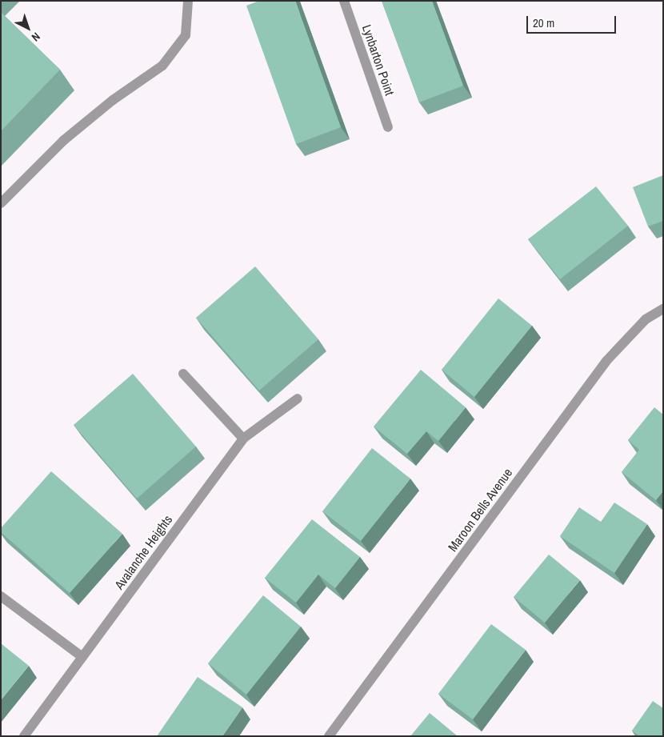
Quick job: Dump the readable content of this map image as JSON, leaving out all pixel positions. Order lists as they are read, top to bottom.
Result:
{
  "streets": {
    "street": ["Lynbarton Point", "Maroon Bells Avenue", "Avalanche Heights"]
  },
  "scale_bar": "20 m",
  "north": "bottom right"
}
